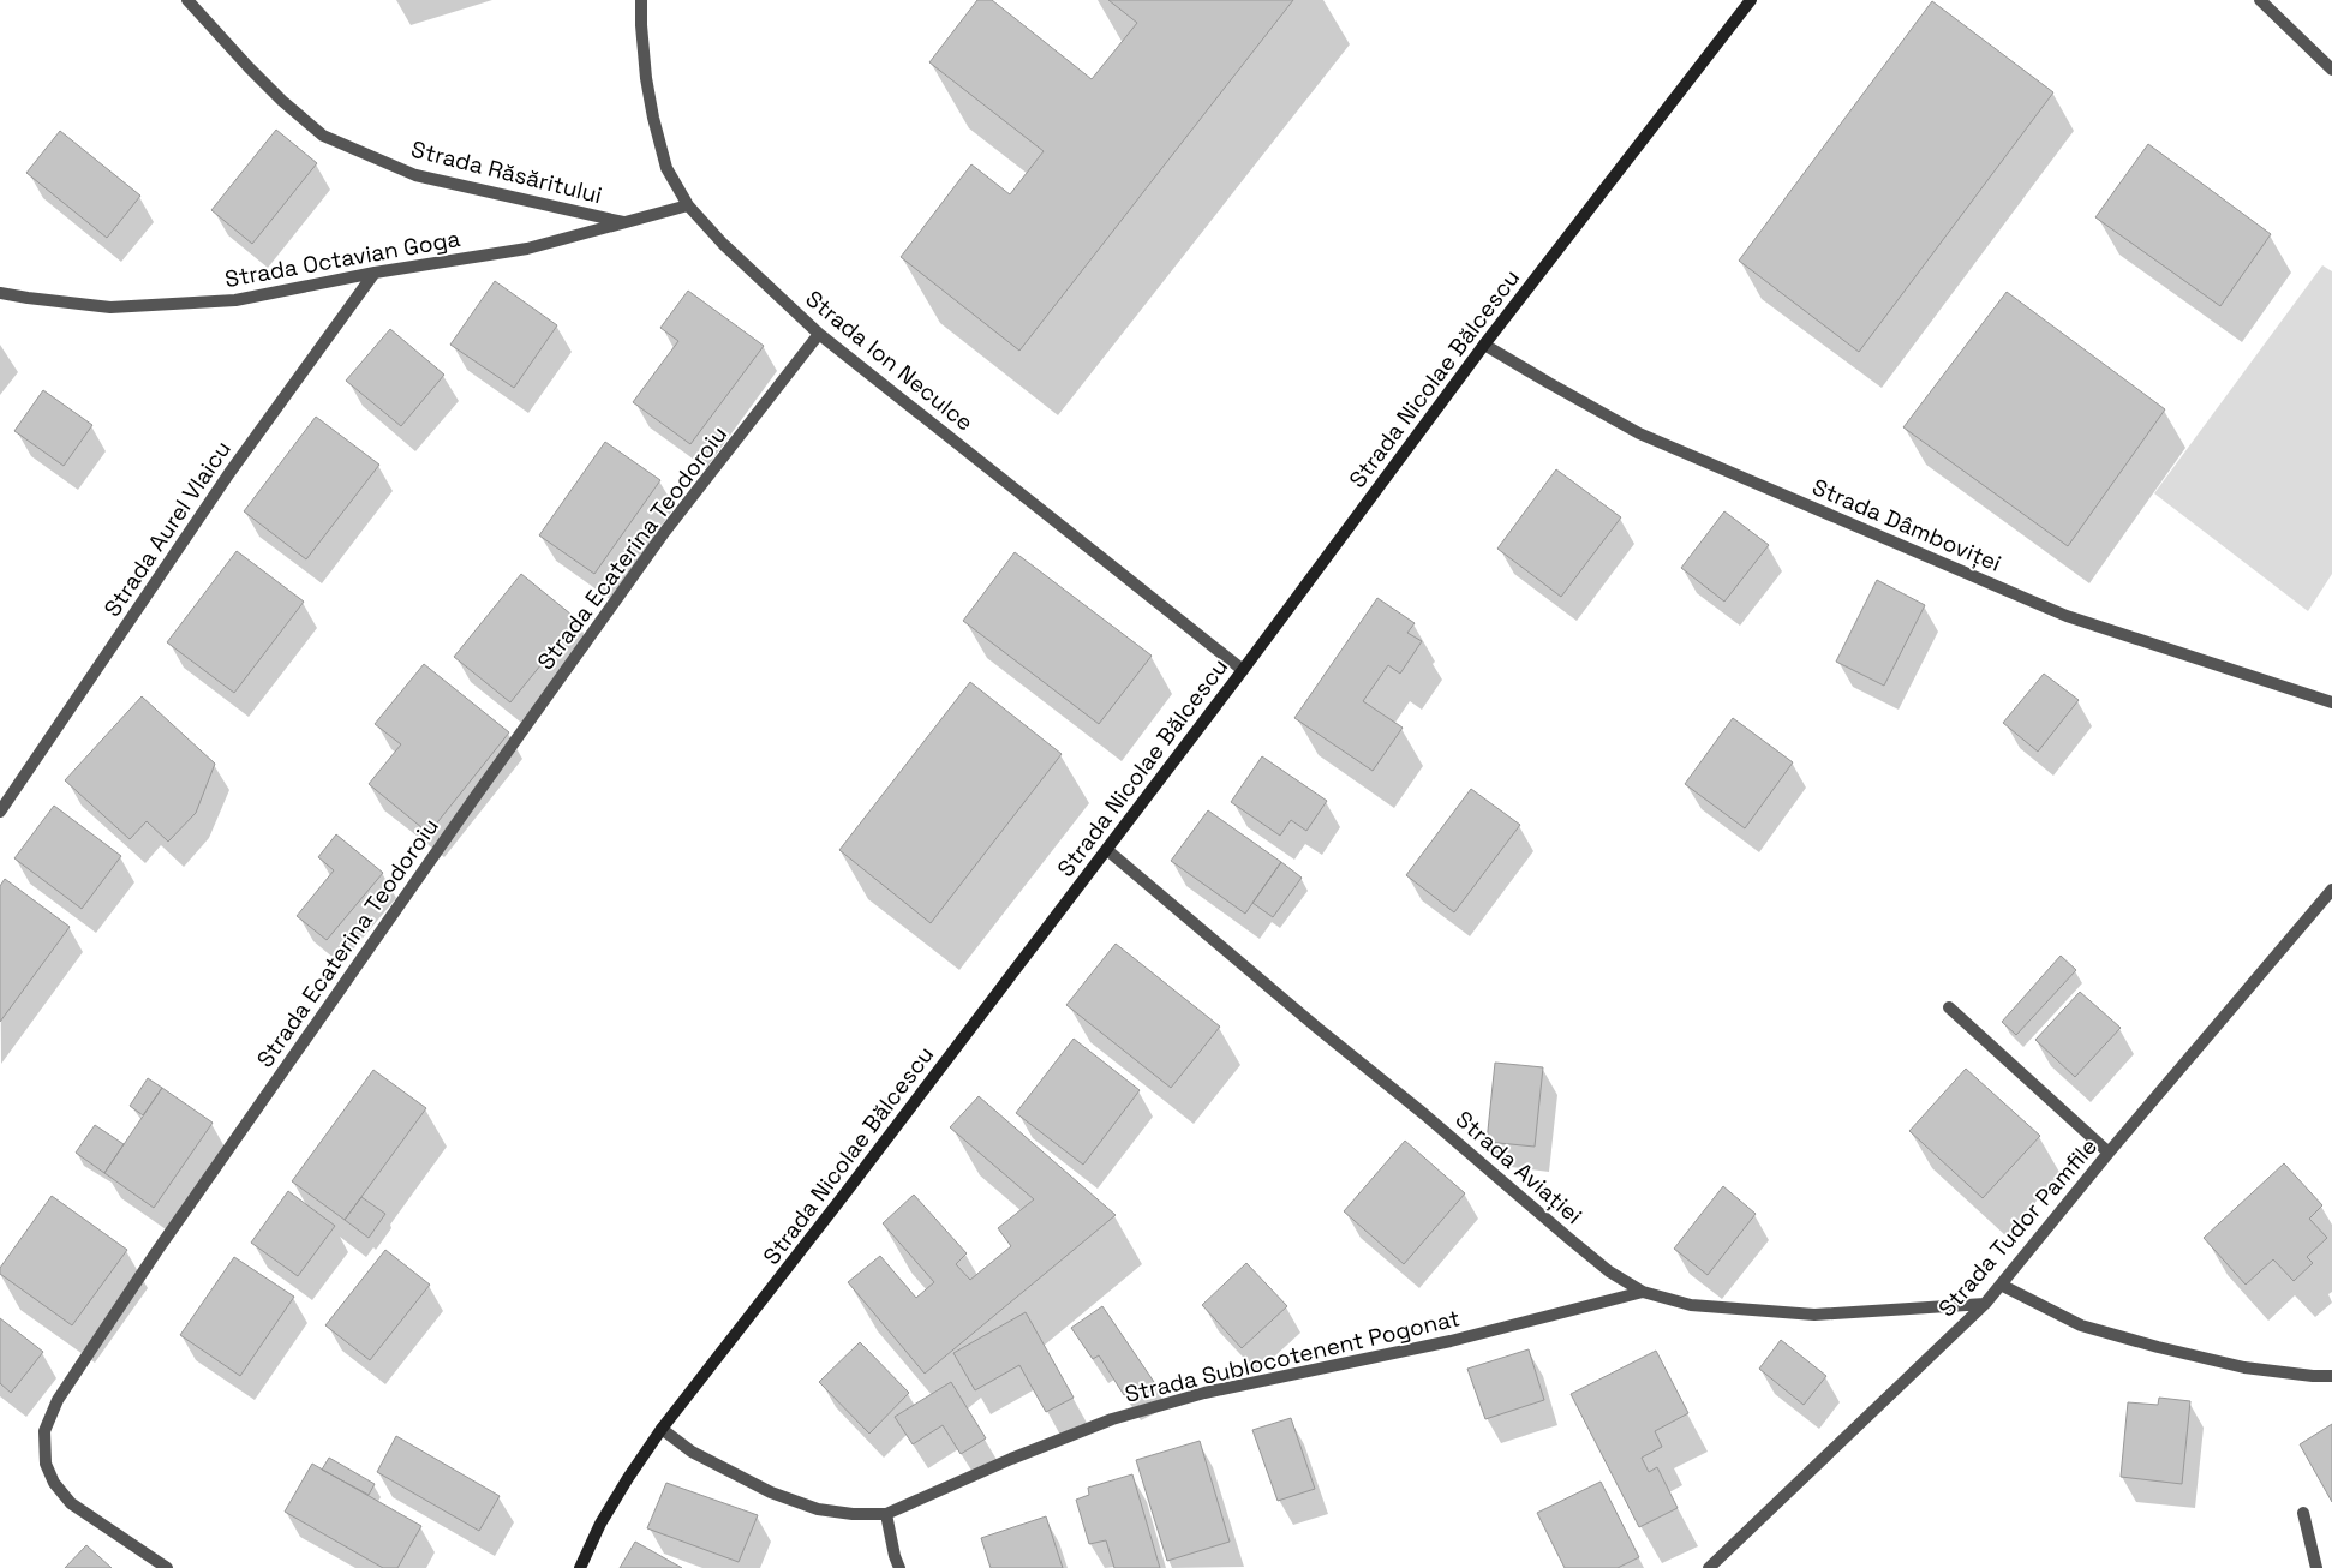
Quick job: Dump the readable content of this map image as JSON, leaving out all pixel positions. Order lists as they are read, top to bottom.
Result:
{
  "streets": {
    "main road": ["Strada Nicolae Bălcescu"],
    "street": [
      "Strada Răsăritului",
      "Strada Octavian Goga",
      "Strada Ion Neculce",
      "Strada Dâmboviței",
      "Strada Aurel Vlaicu",
      "Strada Ecaterina Teodoroiu",
      "Strada Aviației",
      "Strada Tudor Pamfile",
      "Strada Sublocotenent Pogonat"
    ]
  },
  "crossings": [
    ["Strada Răsăritului", "Strada Octavian Goga"],
    ["Strada Octavian Goga", "Strada Ion Neculce"],
    ["Strada Octavian Goga", "Strada Aurel Vlaicu"],
    ["Strada Ion Neculce", "Strada Nicolae Bălcescu"],
    ["Strada Ion Neculce", "Strada Ecaterina Teodoroiu"],
    ["Strada Nicolae Bălcescu", "Strada Dâmboviței"],
    ["Strada Nicolae Bălcescu", "Strada Aviației"],
    ["Strada Nicolae Bălcescu", "Strada Sublocotenent Pogonat"],
    ["Strada Aviației", "Strada Tudor Pamfile"],
    ["Strada Aviației", "Strada Sublocotenent Pogonat"]
  ]
}
